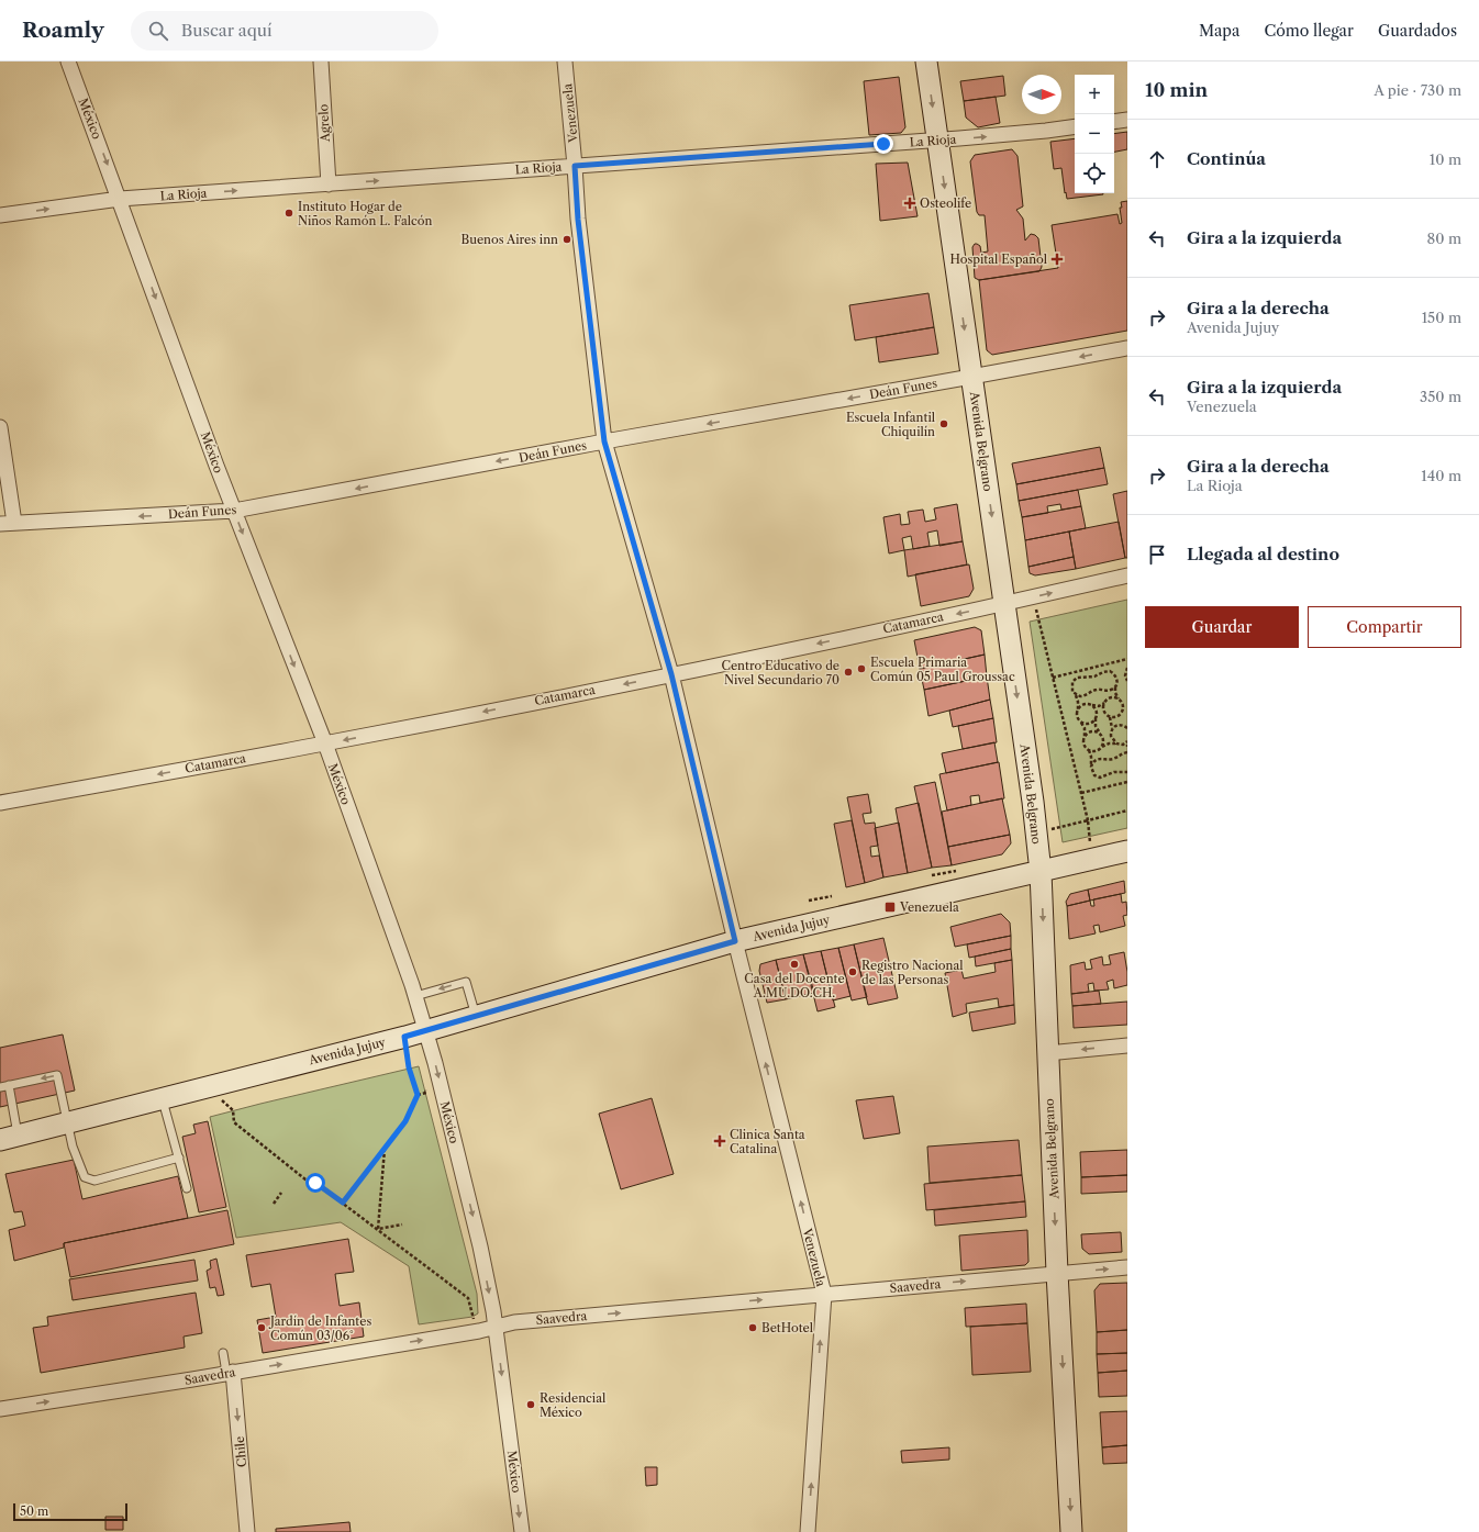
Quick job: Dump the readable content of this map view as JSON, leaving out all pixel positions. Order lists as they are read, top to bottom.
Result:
{
  "streets": {
    "main road": ["Avenida Belgrano", "Avenida Jujuy"],
    "street": [
      "Venezuela",
      "México",
      "Agrelo",
      "La Rioja",
      "Deán Funes",
      "Catamarca",
      "Saavedra",
      "Chile"
    ]
  },
  "crossings": [
    ["Venezuela", "La Rioja"],
    ["Venezuela", "Deán Funes"],
    ["Venezuela", "Catamarca"],
    ["Venezuela", "Avenida Jujuy"],
    ["Venezuela", "Saavedra"],
    ["México", "La Rioja"],
    ["México", "Deán Funes"],
    ["México", "Catamarca"],
    ["México", "Avenida Jujuy"],
    ["México", "Saavedra"],
    ["Agrelo", "La Rioja"],
    ["La Rioja", "Avenida Belgrano"],
    ["Deán Funes", "Avenida Belgrano"],
    ["Avenida Belgrano", "Catamarca"],
    ["Avenida Belgrano", "Avenida Jujuy"],
    ["Avenida Belgrano", "Saavedra"],
    ["Saavedra", "Chile"]
  ],
  "one_way": [
    "Venezuela",
    "México",
    "La Rioja",
    "Deán Funes",
    "Avenida Belgrano",
    "Catamarca",
    "Saavedra",
    "Chile"
  ],
  "places": {
    "health": ["Osteolife", "Hospital Español", "Clinica Santa Catalina"],
    "other": [
      "Instituto Hogar de Niños Ramón L. Falcón",
      "Buenos Aires inn",
      "Escuela Infantil Chiquilín",
      "Escuela Primaria Común 05 Paul Groussac",
      "Centro Educativo de Nivel Secundario 70",
      "Casa del Docente A.MU.DO.CH.",
      "Registro Nacional de las Personas",
      "Jardín de Infantes Común 03/06°",
      "BetHotel",
      "Residencial México"
    ],
    "transit": ["Venezuela"]
  },
  "scale_bar": "50 m",
  "north": "right",
  "page": {
    "header": "Roamly",
    "search": "Buscar aquí",
    "nav": ["Mapa", "Cómo llegar", "Guardados"],
    "heading": ["10 min", "A pie · 730 m"],
    "map_buttons": ["+", "−"],
    "list": [
      ["Continúa", "10 m"],
      ["Gira a la izquierda", "80 m"],
      ["Gira a la derecha", "Avenida Jujuy", "150 m"],
      ["Gira a la izquierda", "Venezuela", "350 m"],
      ["Gira a la derecha", "La Rioja", "140 m"],
      "Llegada al destino"
    ],
    "buttons": ["Guardar", "Compartir"],
    "scale": "50 m"
  }
}
